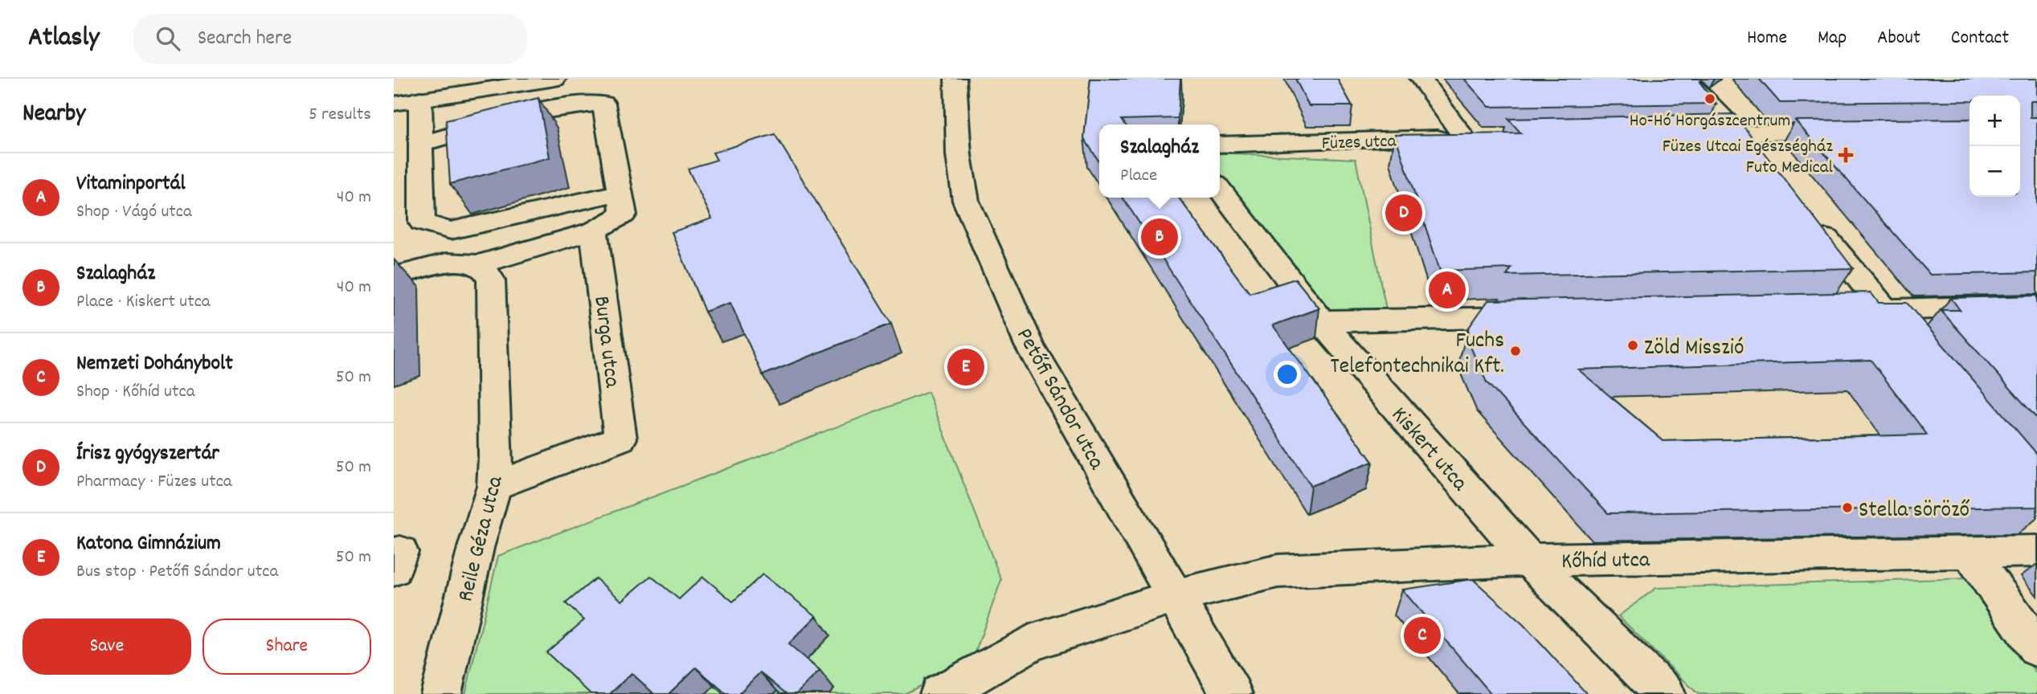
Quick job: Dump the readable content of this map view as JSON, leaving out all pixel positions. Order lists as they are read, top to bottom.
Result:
{
  "streets": {
    "street": [
      "Füzes utca",
      "Burga utca",
      "Petőfi Sándor utca",
      "Kiskert utca",
      "Reile Géza utca",
      "Kőhíd utca"
    ]
  },
  "crossings": [
    ["Burga utca", "Reile Géza utca"],
    ["Petőfi Sándor utca", "Kőhíd utca"],
    ["Kiskert utca", "Kőhíd utca"]
  ],
  "places": {
    "other": [
      "Ho-Hó Horgászcentrum",
      "Zöld Misszió",
      "Fuchs Telefontechnikai Kft.",
      "Stella söröző"
    ],
    "health": ["Füzes Utcai Egészségház Futo Medical"]
  },
  "page": {
    "header": "Atlasly",
    "search": "Search here",
    "nav": [
      "Home",
      "Map",
      "About",
      "Contact"
    ],
    "heading": ["Nearby", "5 results"],
    "map_buttons": ["+", "−"],
    "popup": ["Szalagház", "Place"],
    "list": [
      {
        "mark": "A",
        "name": "Vitaminportál",
        "note": "Shop · Vágó utca",
        "value": "40 m"
      },
      {
        "mark": "B",
        "name": "Szalagház",
        "note": "Place · Kiskert utca",
        "value": "40 m"
      },
      {
        "mark": "C",
        "name": "Nemzeti Dohánybolt",
        "note": "Shop · Kőhíd utca",
        "value": "50 m"
      },
      {
        "mark": "D",
        "name": "Írisz gyógyszertár",
        "note": "Pharmacy · Füzes utca",
        "value": "50 m"
      },
      {
        "mark": "E",
        "name": "Katona Gimnázium",
        "note": "Bus stop · Petőfi Sándor utca",
        "value": "50 m"
      }
    ],
    "pins": [
      "D",
      "B",
      "A",
      "E",
      "C"
    ],
    "buttons": ["Save", "Share"]
  }
}
